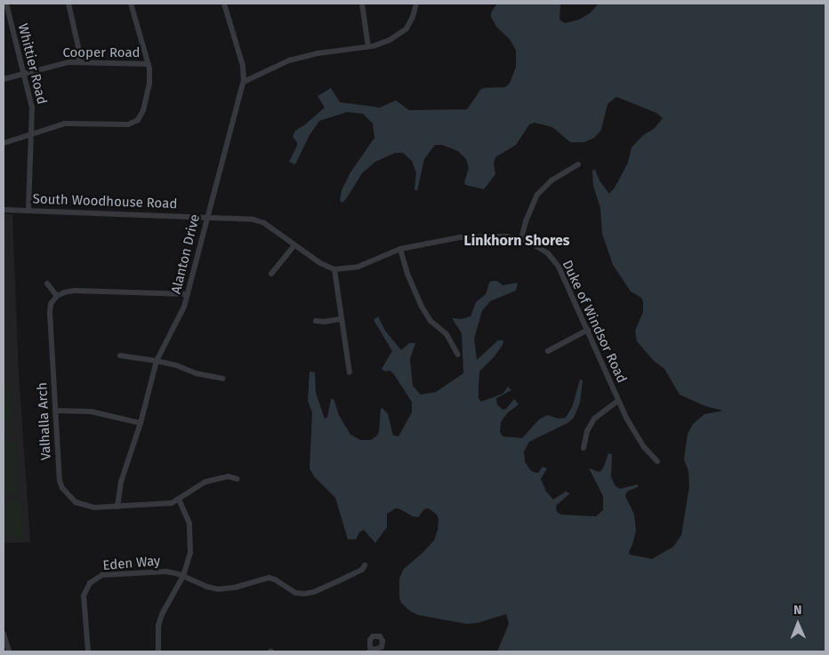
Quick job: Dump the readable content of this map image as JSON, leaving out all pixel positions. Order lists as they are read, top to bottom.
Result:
{
  "streets": {
    "street": [
      "Cooper Road",
      "Whittier Road",
      "South Woodhouse Road",
      "Alanton Drive",
      "Duke of Windsor Road",
      "Valhalla Arch",
      "Eden Way"
    ]
  },
  "crossings": [
    ["Cooper Road", "Whittier Road"],
    ["Whittier Road", "South Woodhouse Road"],
    ["South Woodhouse Road", "Alanton Drive"],
    ["South Woodhouse Road", "Duke of Windsor Road"],
    ["Alanton Drive", "Duke of Windsor Road"],
    ["Alanton Drive", "Valhalla Arch"]
  ],
  "districts": ["Linkhorn Shores"],
  "north": "top"
}
